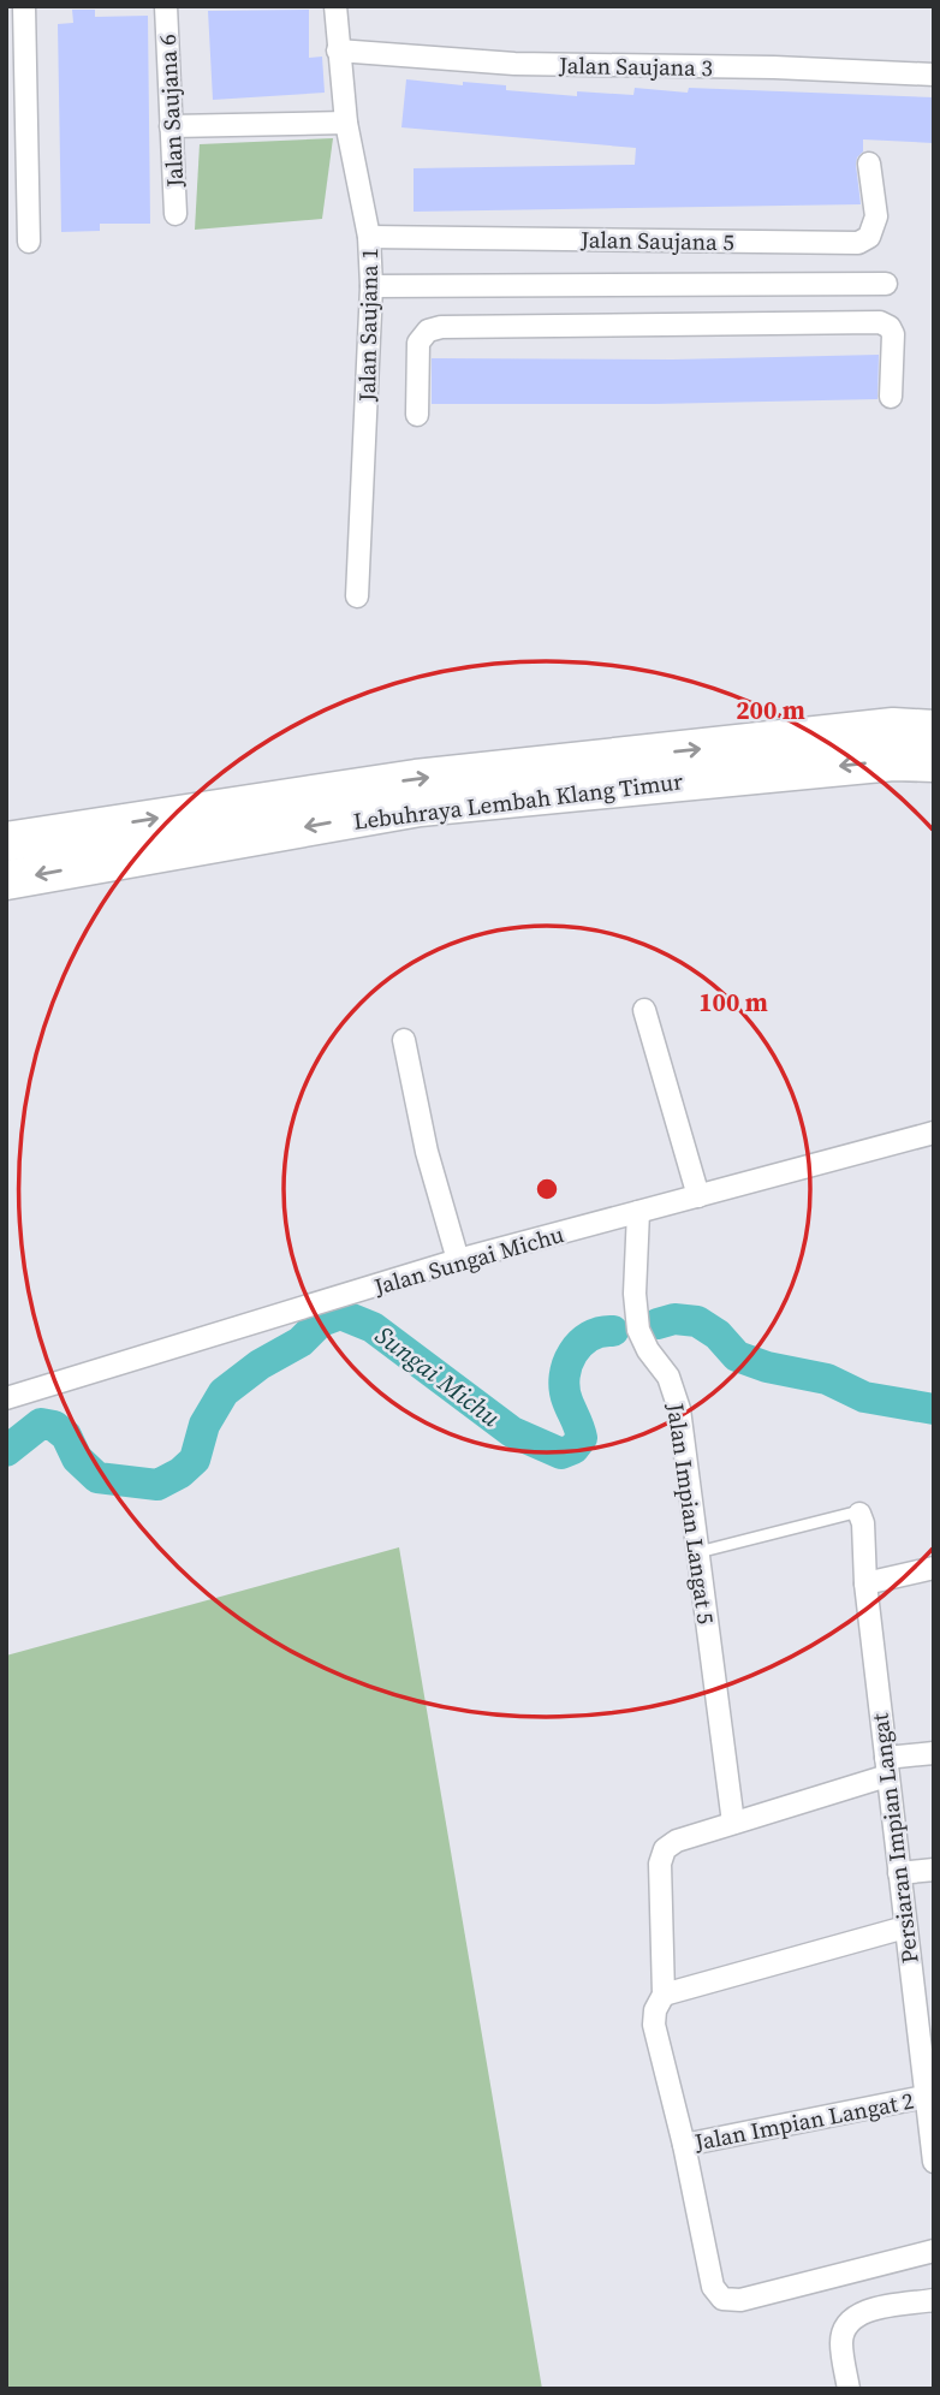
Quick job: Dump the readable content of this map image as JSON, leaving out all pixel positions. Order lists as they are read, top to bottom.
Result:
{
  "streets": {
    "highway": ["Lebuhraya Lembah Klang Timur"],
    "street": [
      "Jalan Saujana 3",
      "Jalan Saujana 6",
      "Jalan Saujana 5",
      "Jalan Saujana 1",
      "Jalan Sungai Michu",
      "Jalan Impian Langat 5",
      "Persiaran Impian Langat",
      "Jalan Impian Langat 2"
    ]
  },
  "crossings": [
    ["Jalan Saujana 3", "Jalan Saujana 1"],
    ["Jalan Saujana 5", "Jalan Saujana 1"],
    ["Jalan Sungai Michu", "Jalan Impian Langat 5"],
    ["Persiaran Impian Langat", "Jalan Impian Langat 2"]
  ],
  "water": ["Sungai Michu"],
  "rings": ["200 m", "100 m"]
}
